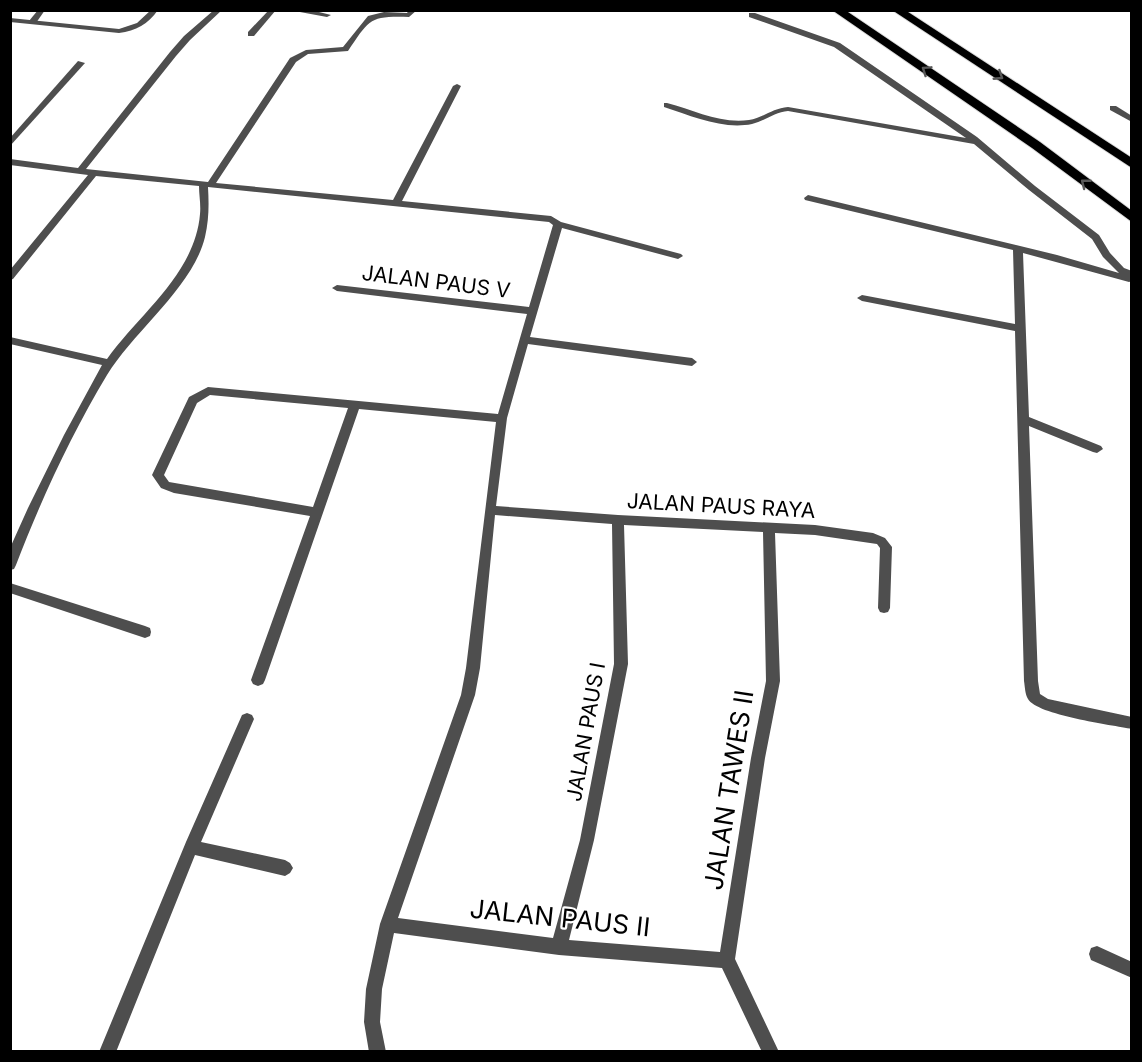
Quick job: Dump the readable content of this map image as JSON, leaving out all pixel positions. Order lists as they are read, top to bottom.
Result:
{
  "streets": {
    "street": [
      "JALAN PAUS V",
      "JALAN PAUS RAYA",
      "JALAN PAUS I",
      "JALAN TAWES II",
      "JALAN PAUS II"
    ]
  },
  "crossings": [
    ["JALAN PAUS RAYA", "JALAN PAUS I"],
    ["JALAN PAUS RAYA", "JALAN TAWES II"],
    ["JALAN PAUS I", "JALAN PAUS II"],
    ["JALAN TAWES II", "JALAN PAUS II"]
  ]
}
